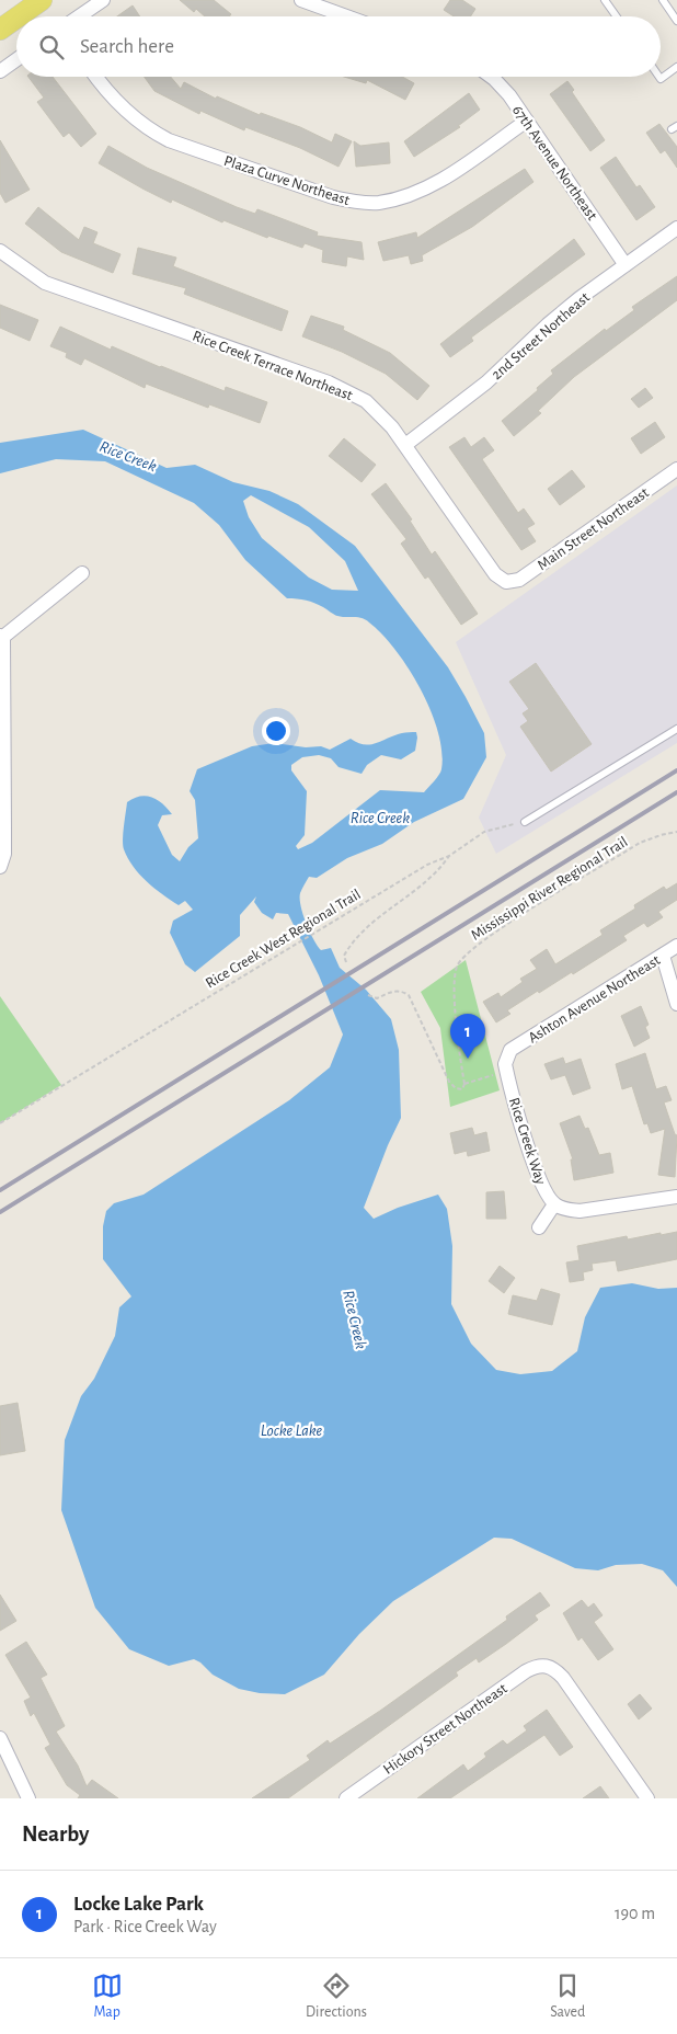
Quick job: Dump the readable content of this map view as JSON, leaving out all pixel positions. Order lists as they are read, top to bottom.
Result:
{
  "streets": {
    "street": [
      "67th Avenue Northeast",
      "Plaza Curve Northeast",
      "2nd Street Northeast",
      "Rice Creek Terrace Northeast",
      "Main Street Northeast",
      "Ashton Avenue Northeast",
      "Rice Creek Way",
      "Hickory Street Northeast"
    ],
    "path": ["Mississippi River Regional Trail", "Rice Creek West Regional Trail"]
  },
  "crossings": [
    ["67th Avenue Northeast", "Plaza Curve Northeast"],
    ["67th Avenue Northeast", "2nd Street Northeast"],
    ["2nd Street Northeast", "Rice Creek Terrace Northeast"],
    ["Rice Creek Terrace Northeast", "Main Street Northeast"],
    ["Ashton Avenue Northeast", "Rice Creek Way"]
  ],
  "water": ["Rice Creek", "Locke Lake"],
  "page": {
    "search": "Search here",
    "pins": "1",
    "heading": "Nearby",
    "list": [
      {
        "mark": "1",
        "name": "Locke Lake Park",
        "note": "Park · Rice Creek Way",
        "value": "190 m"
      }
    ],
    "nav": ["Map", "Directions", "Saved"]
  }
}
